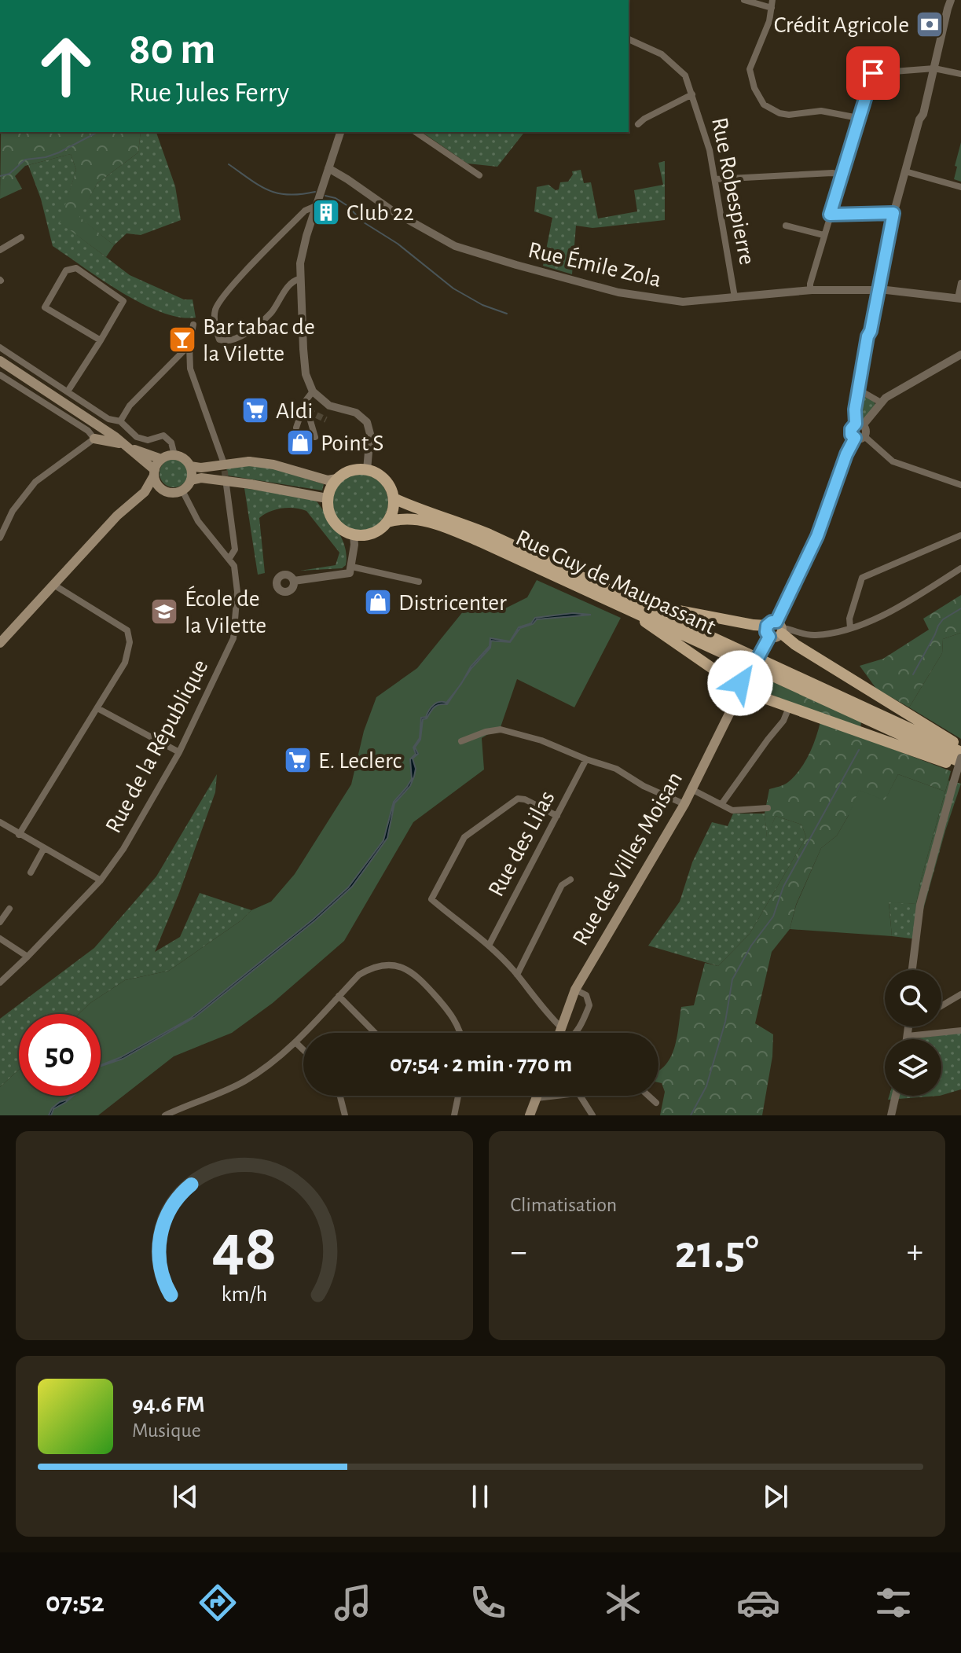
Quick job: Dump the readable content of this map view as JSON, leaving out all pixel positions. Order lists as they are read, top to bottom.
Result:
{
  "streets": {
    "main road": ["Rue Guy de Maupassant", "Rue des Villes Moisan"],
    "street": [
      "Rue Robespierre",
      "Rue Émile Zola",
      "Rue de la République",
      "Rue des Lilas"
    ]
  },
  "crossings": [
    ["Rue Robespierre", "Rue Émile Zola"]
  ],
  "places": {
    "bank": ["Crédit Agricole"],
    "building": ["Club 22"],
    "bar": ["Bar tabac de la Vilette"],
    "supermarket": ["Aldi", "E. Leclerc"],
    "shop": ["Point S", "Districenter"],
    "school or university": ["École de la Vilette"]
  },
  "page": {
    "turn": ["80 m", "Rue Jules Ferry"],
    "limit": "50",
    "trip": "07:54 · 2 min · 770 m",
    "tile": "Climatisation",
    "heat": ["−", "21.5°", "+"],
    "song": ["94.6 FM", "Musique"],
    "tabs": "07:52",
    "gauge": ["48", "km/h"]
  }
}
